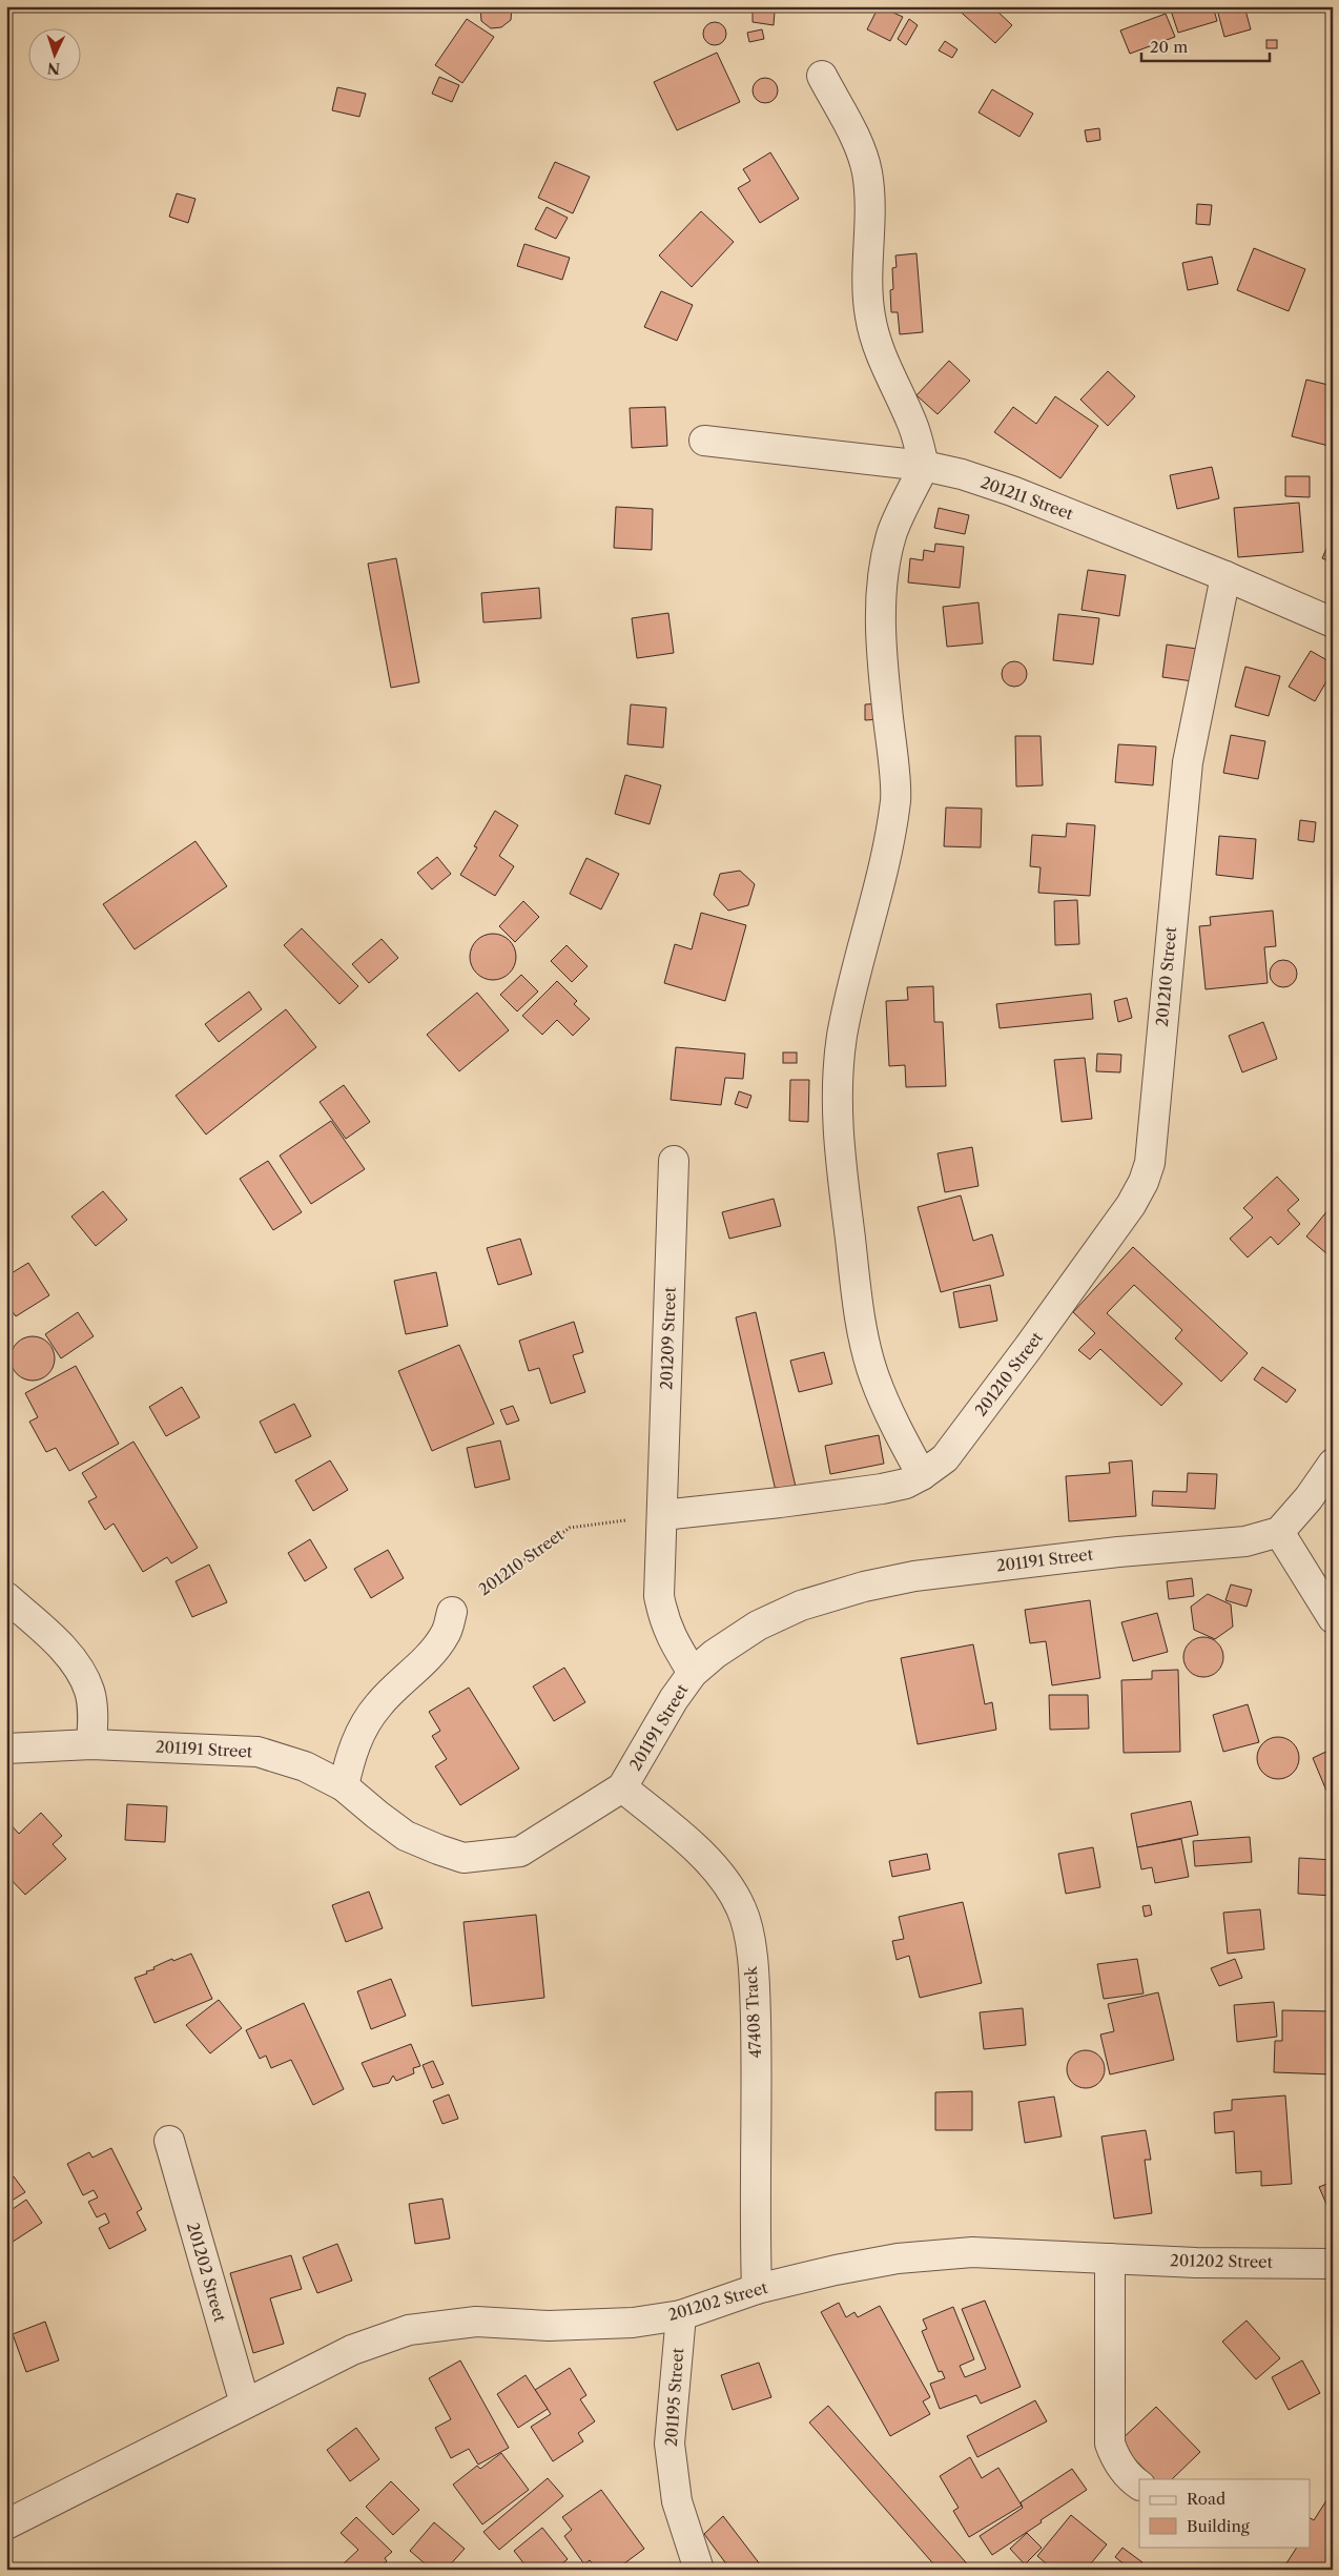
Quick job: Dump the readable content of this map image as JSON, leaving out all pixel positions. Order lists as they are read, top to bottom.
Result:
{
  "streets": {
    "street": [
      "201211 Street",
      "201210 Street",
      "201209 Street",
      "201191 Street",
      "47408 Track",
      "201202 Street",
      "201195 Street"
    ]
  },
  "crossings": [
    ["201211 Street", "201210 Street"],
    ["201210 Street", "201209 Street"],
    ["201209 Street", "201191 Street"],
    ["201191 Street", "47408 Track"],
    ["47408 Track", "201202 Street"],
    ["201202 Street", "201195 Street"]
  ],
  "legend": ["Road", "Building"],
  "scale_bar": "20 m",
  "north": "bottom"
}
